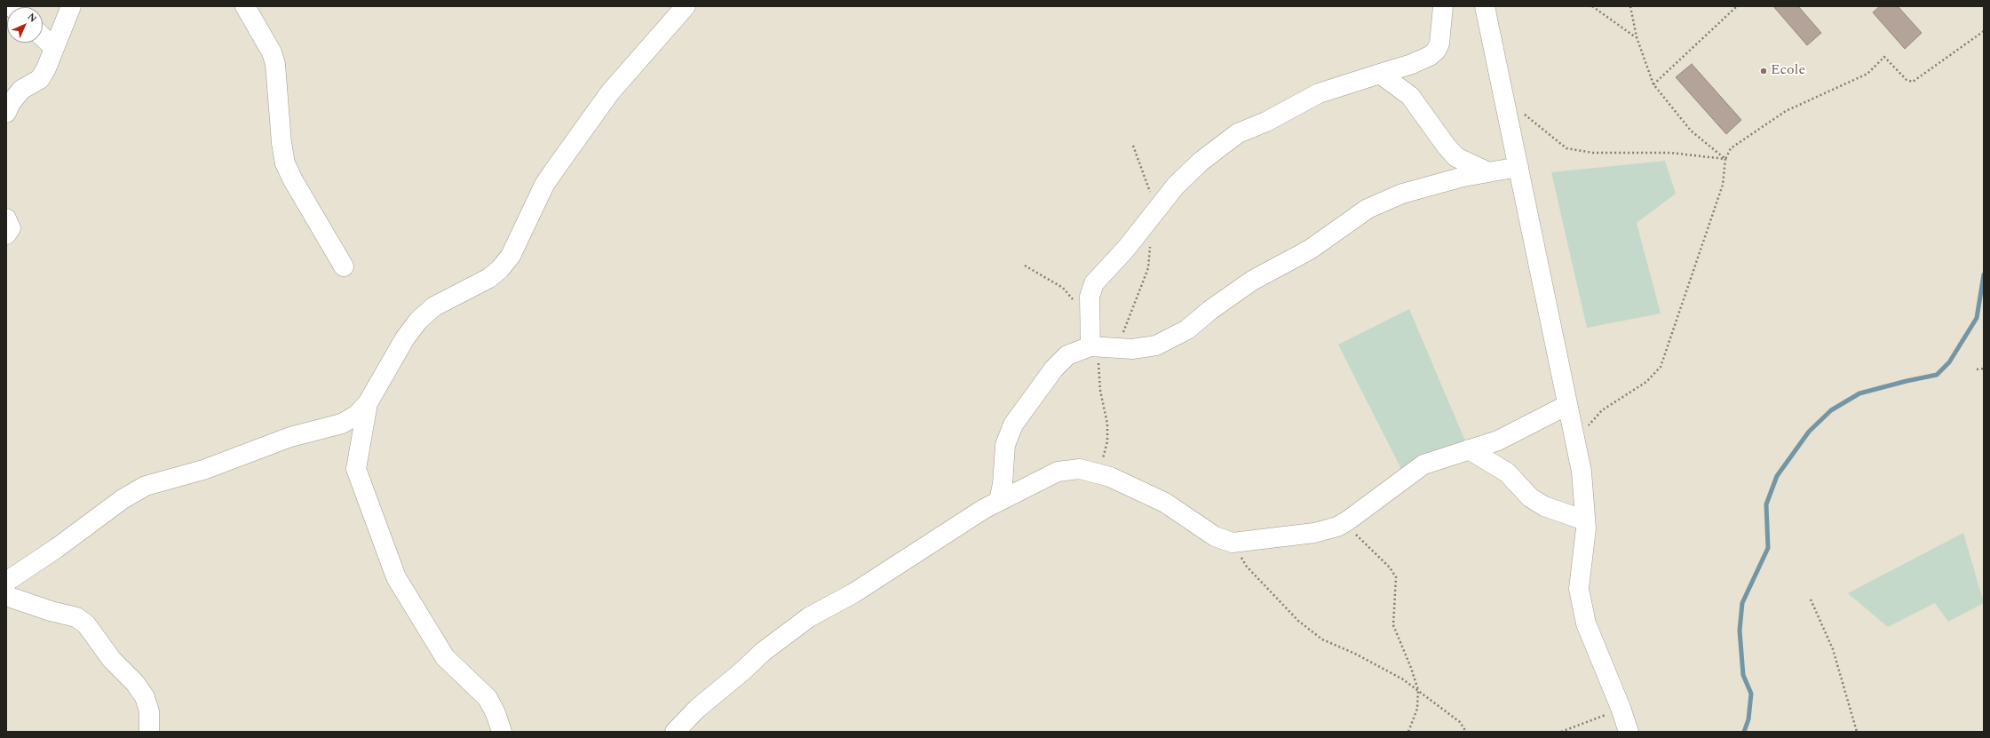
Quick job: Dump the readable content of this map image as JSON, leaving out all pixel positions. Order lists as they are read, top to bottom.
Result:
{
  "places": ["Ecole"],
  "north": "top right"
}
